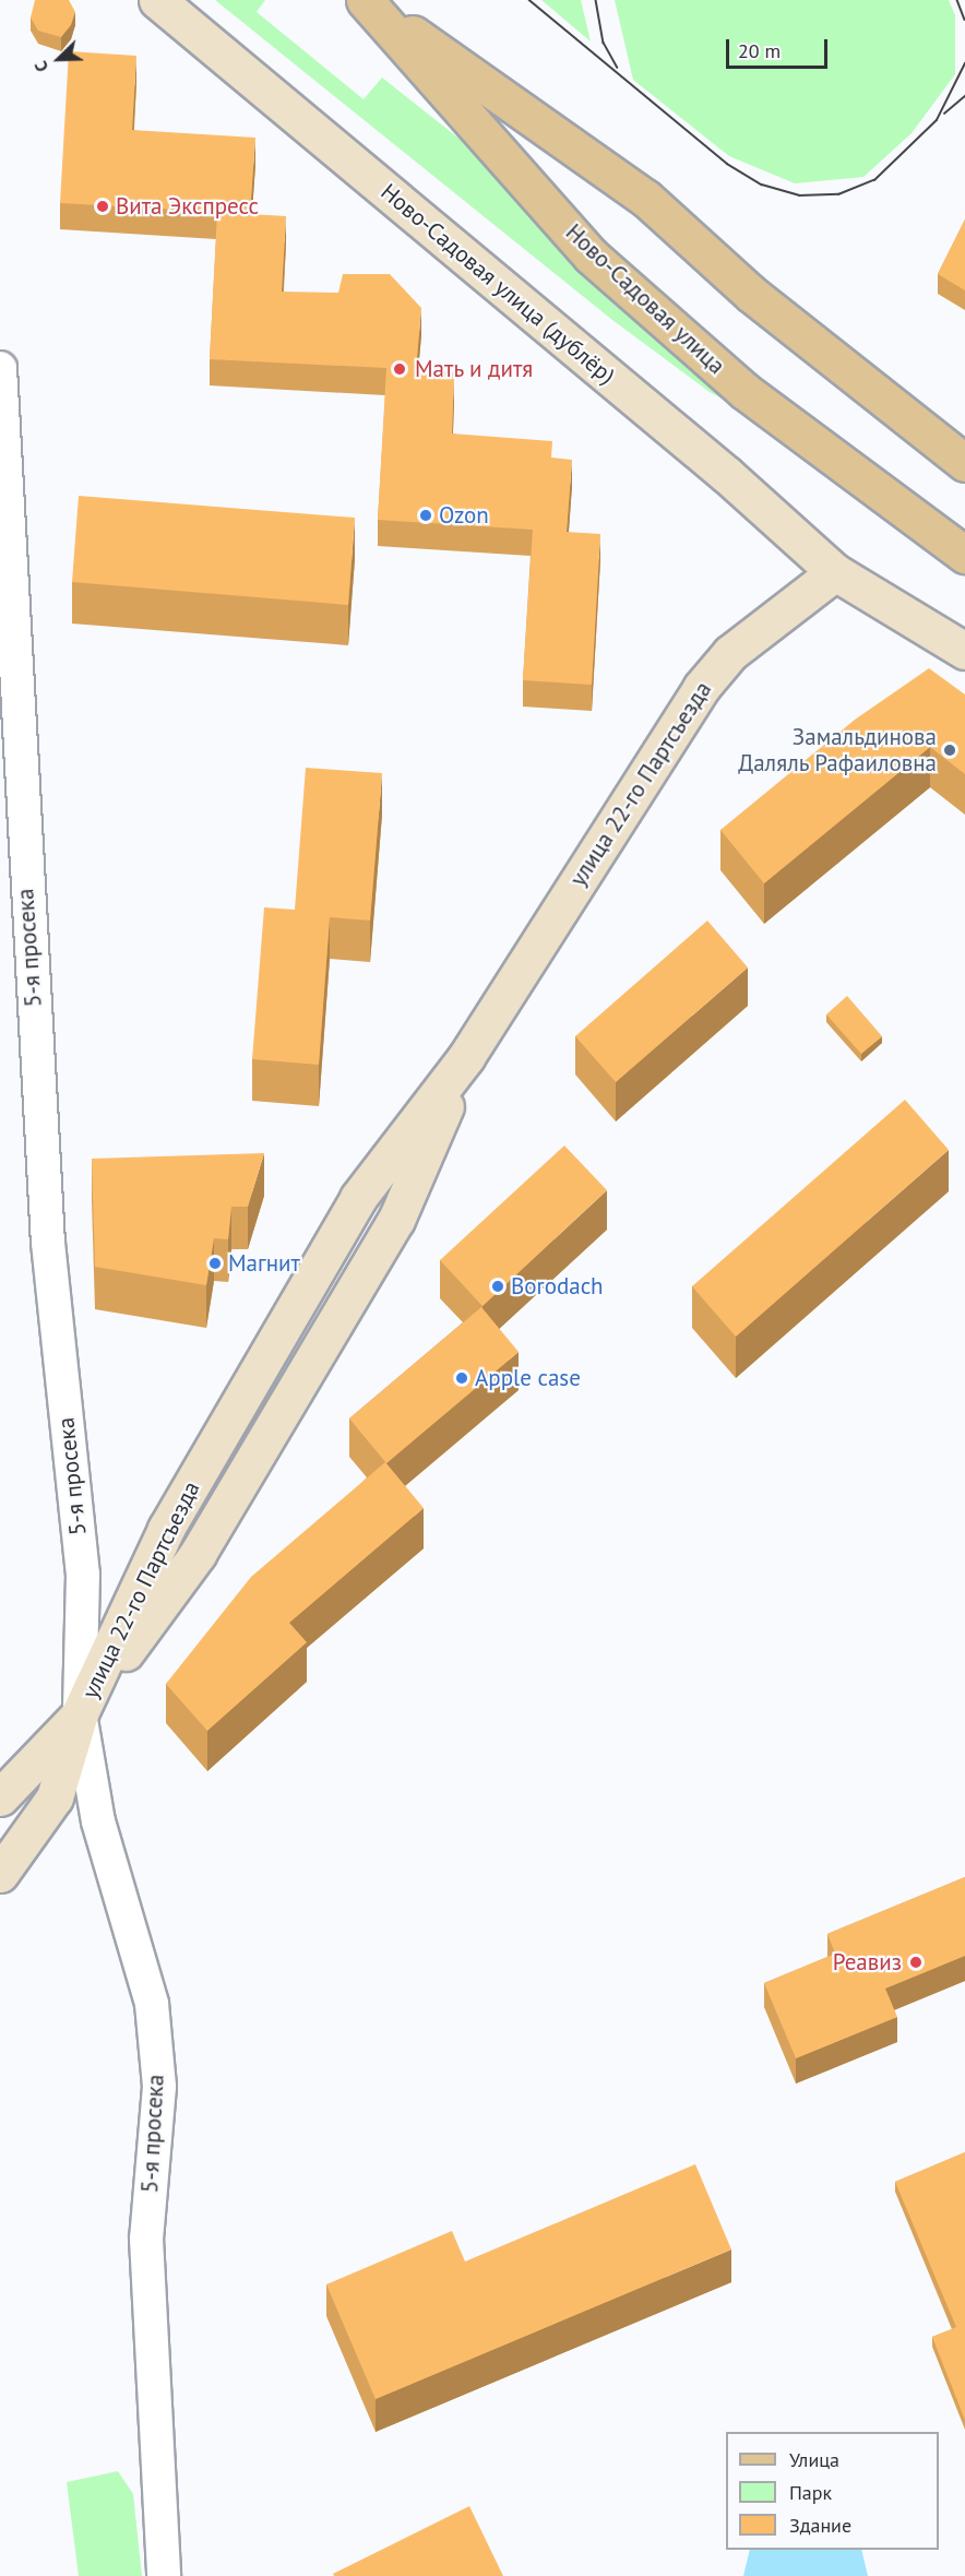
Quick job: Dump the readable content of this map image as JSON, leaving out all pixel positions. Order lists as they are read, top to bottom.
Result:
{
  "streets": {
    "main road": ["Ново-Садовая улица (дублёр)", "Ново-Садовая улица", "улица 22-го Партсъезда"],
    "street": ["5-я просека"]
  },
  "crossings": [
    ["Ново-Садовая улица (дублёр)", "улица 22-го Партсъезда"],
    ["улица 22-го Партсъезда", "5-я просека"]
  ],
  "places": [
    "Вита Экспресс",
    "Мать и дитя",
    "Ozon",
    "Замальдинова Даляль Рафаиловна",
    "Магнит",
    "Borodach",
    "Apple case",
    "Реавиз"
  ],
  "legend": ["Улица", "Парк", "Здание"],
  "scale_bar": "20 m",
  "north": "bottom left"
}
